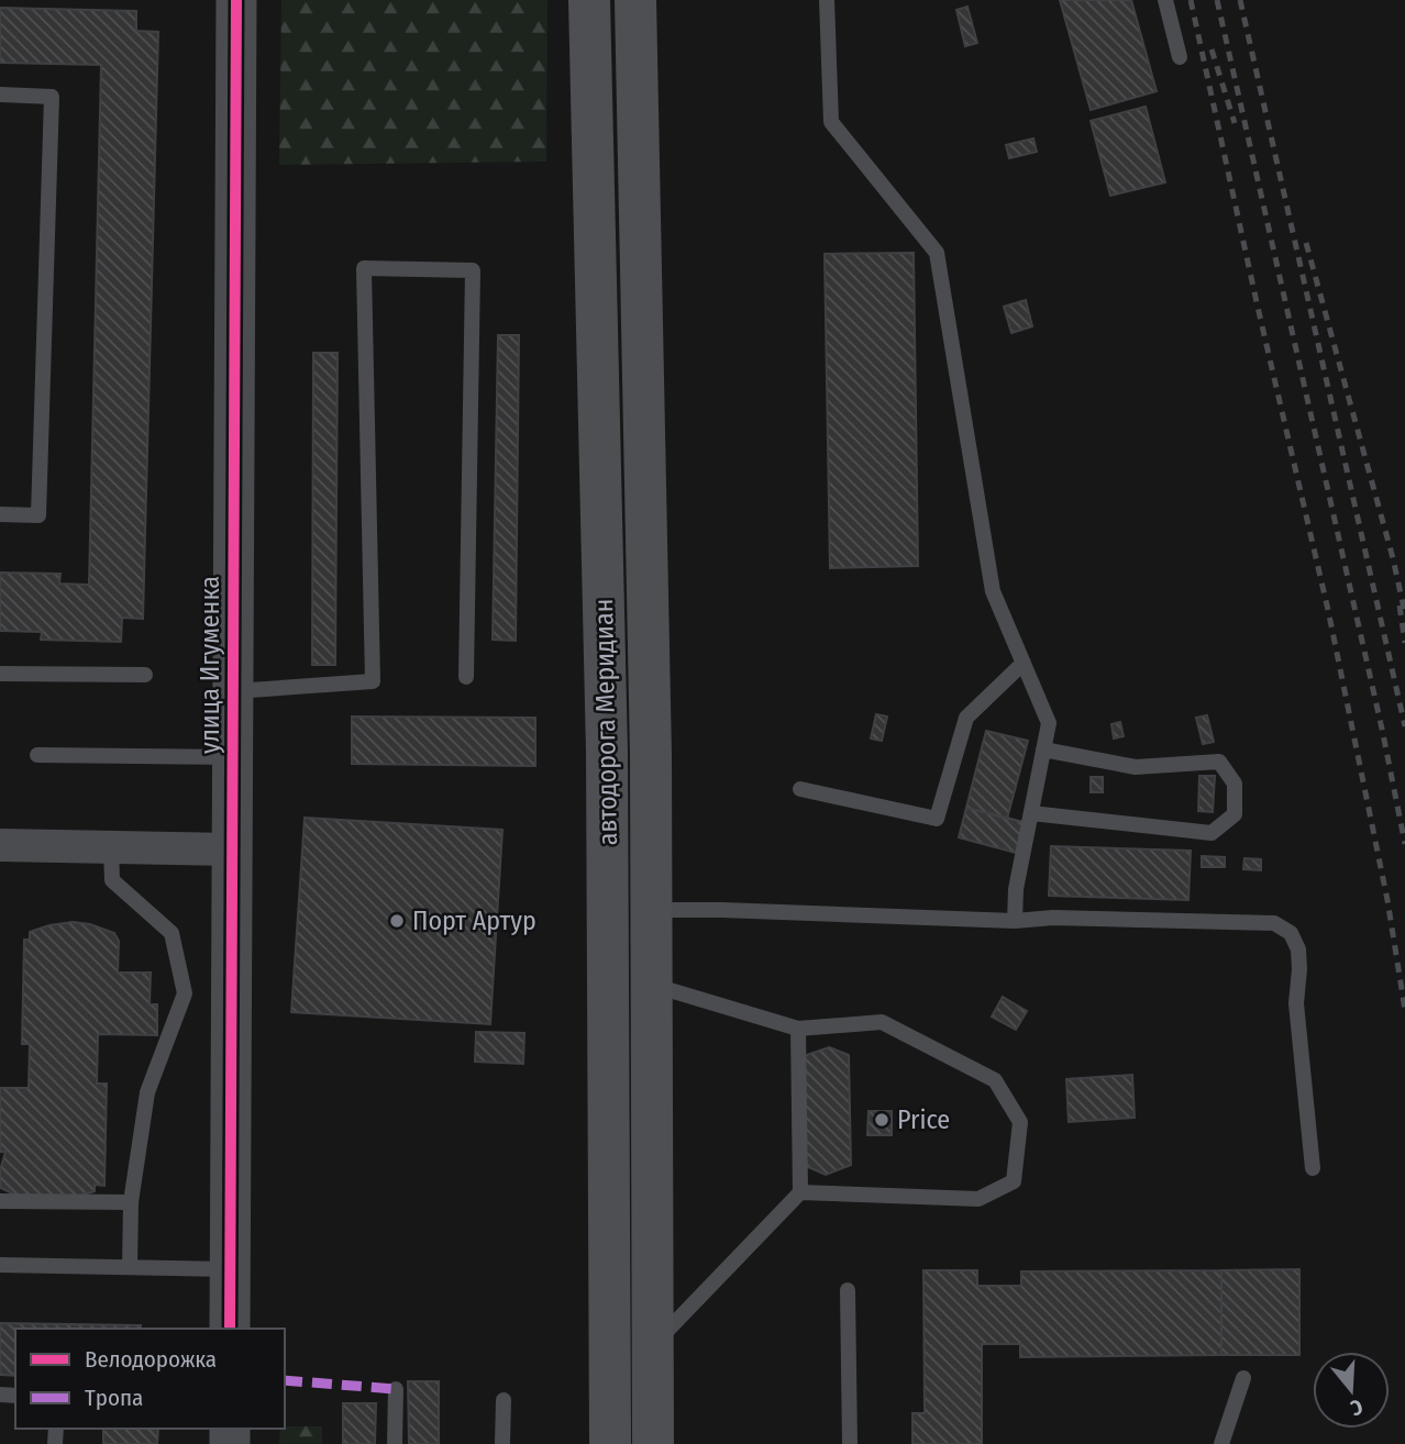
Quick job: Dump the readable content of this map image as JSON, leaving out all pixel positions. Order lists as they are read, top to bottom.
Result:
{
  "streets": {
    "main road": ["автодорога Меридиан"],
    "street": ["улица Игуменка"]
  },
  "places": ["Порт Артур", "Price"],
  "legend": ["Велодорожка", "Тропа"],
  "north": "bottom"
}
